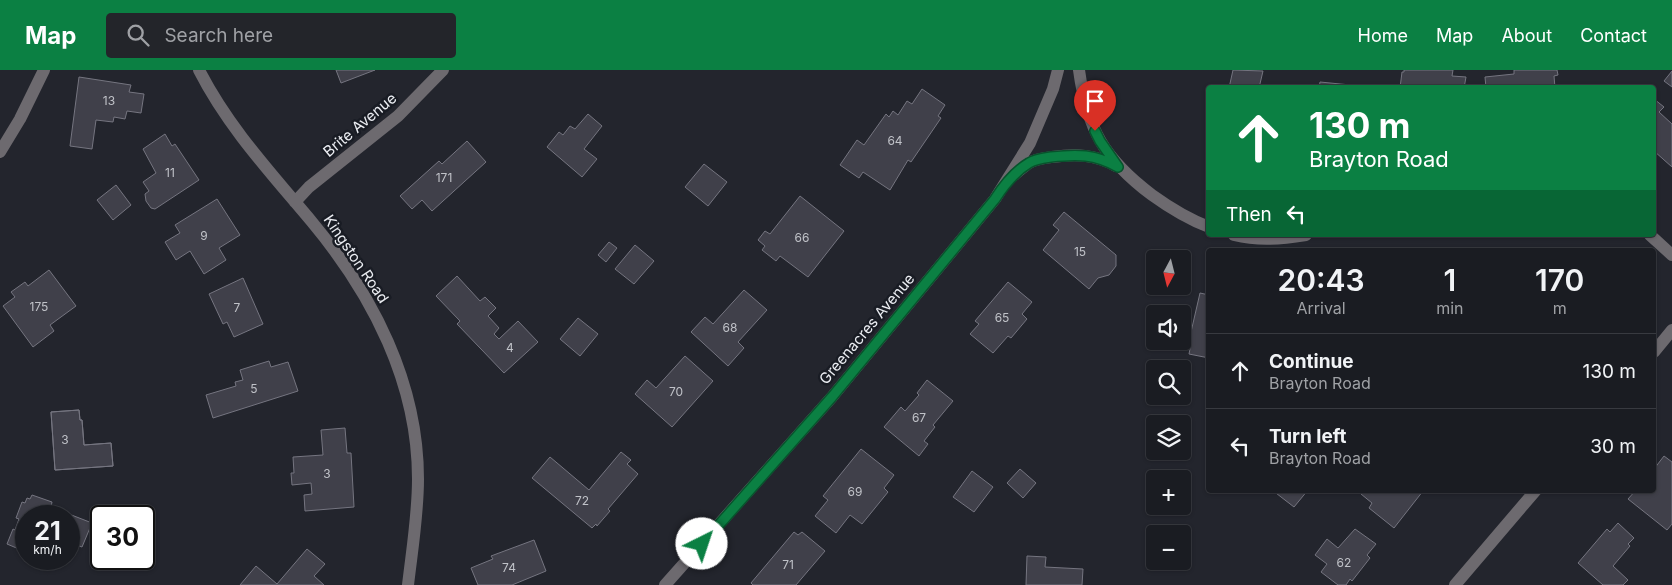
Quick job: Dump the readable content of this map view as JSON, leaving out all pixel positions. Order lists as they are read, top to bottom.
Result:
{
  "streets": {
    "street": ["Brite Avenue", "Kingston Road", "Greenacres Avenue"]
  },
  "crossings": [
    ["Brite Avenue", "Kingston Road"]
  ],
  "house_numbers": [
    "13",
    "64",
    "11",
    "171",
    "9",
    "66",
    "15",
    "175",
    "7",
    "65",
    "68",
    "4",
    "5",
    "70",
    "67",
    "3",
    "3",
    "69",
    "72",
    "62",
    "71",
    "74"
  ],
  "north": "bottom",
  "page": {
    "header": "Map",
    "search": "Search here",
    "nav": [
      "Home",
      "Map",
      "About",
      "Contact"
    ],
    "turn": ["130 m", "Brayton Road"],
    "then": "Then",
    "eta": [
      "20:43",
      "Arrival",
      "1",
      "min",
      "170",
      "m"
    ],
    "map_buttons": ["+", "−"],
    "list": [
      {
        "name": "Continue",
        "note": "Brayton Road",
        "value": "130 m"
      },
      {
        "name": "Turn left",
        "note": "Brayton Road",
        "value": "30 m"
      }
    ],
    "speed": "21 km/h",
    "limit": "30"
  }
}
